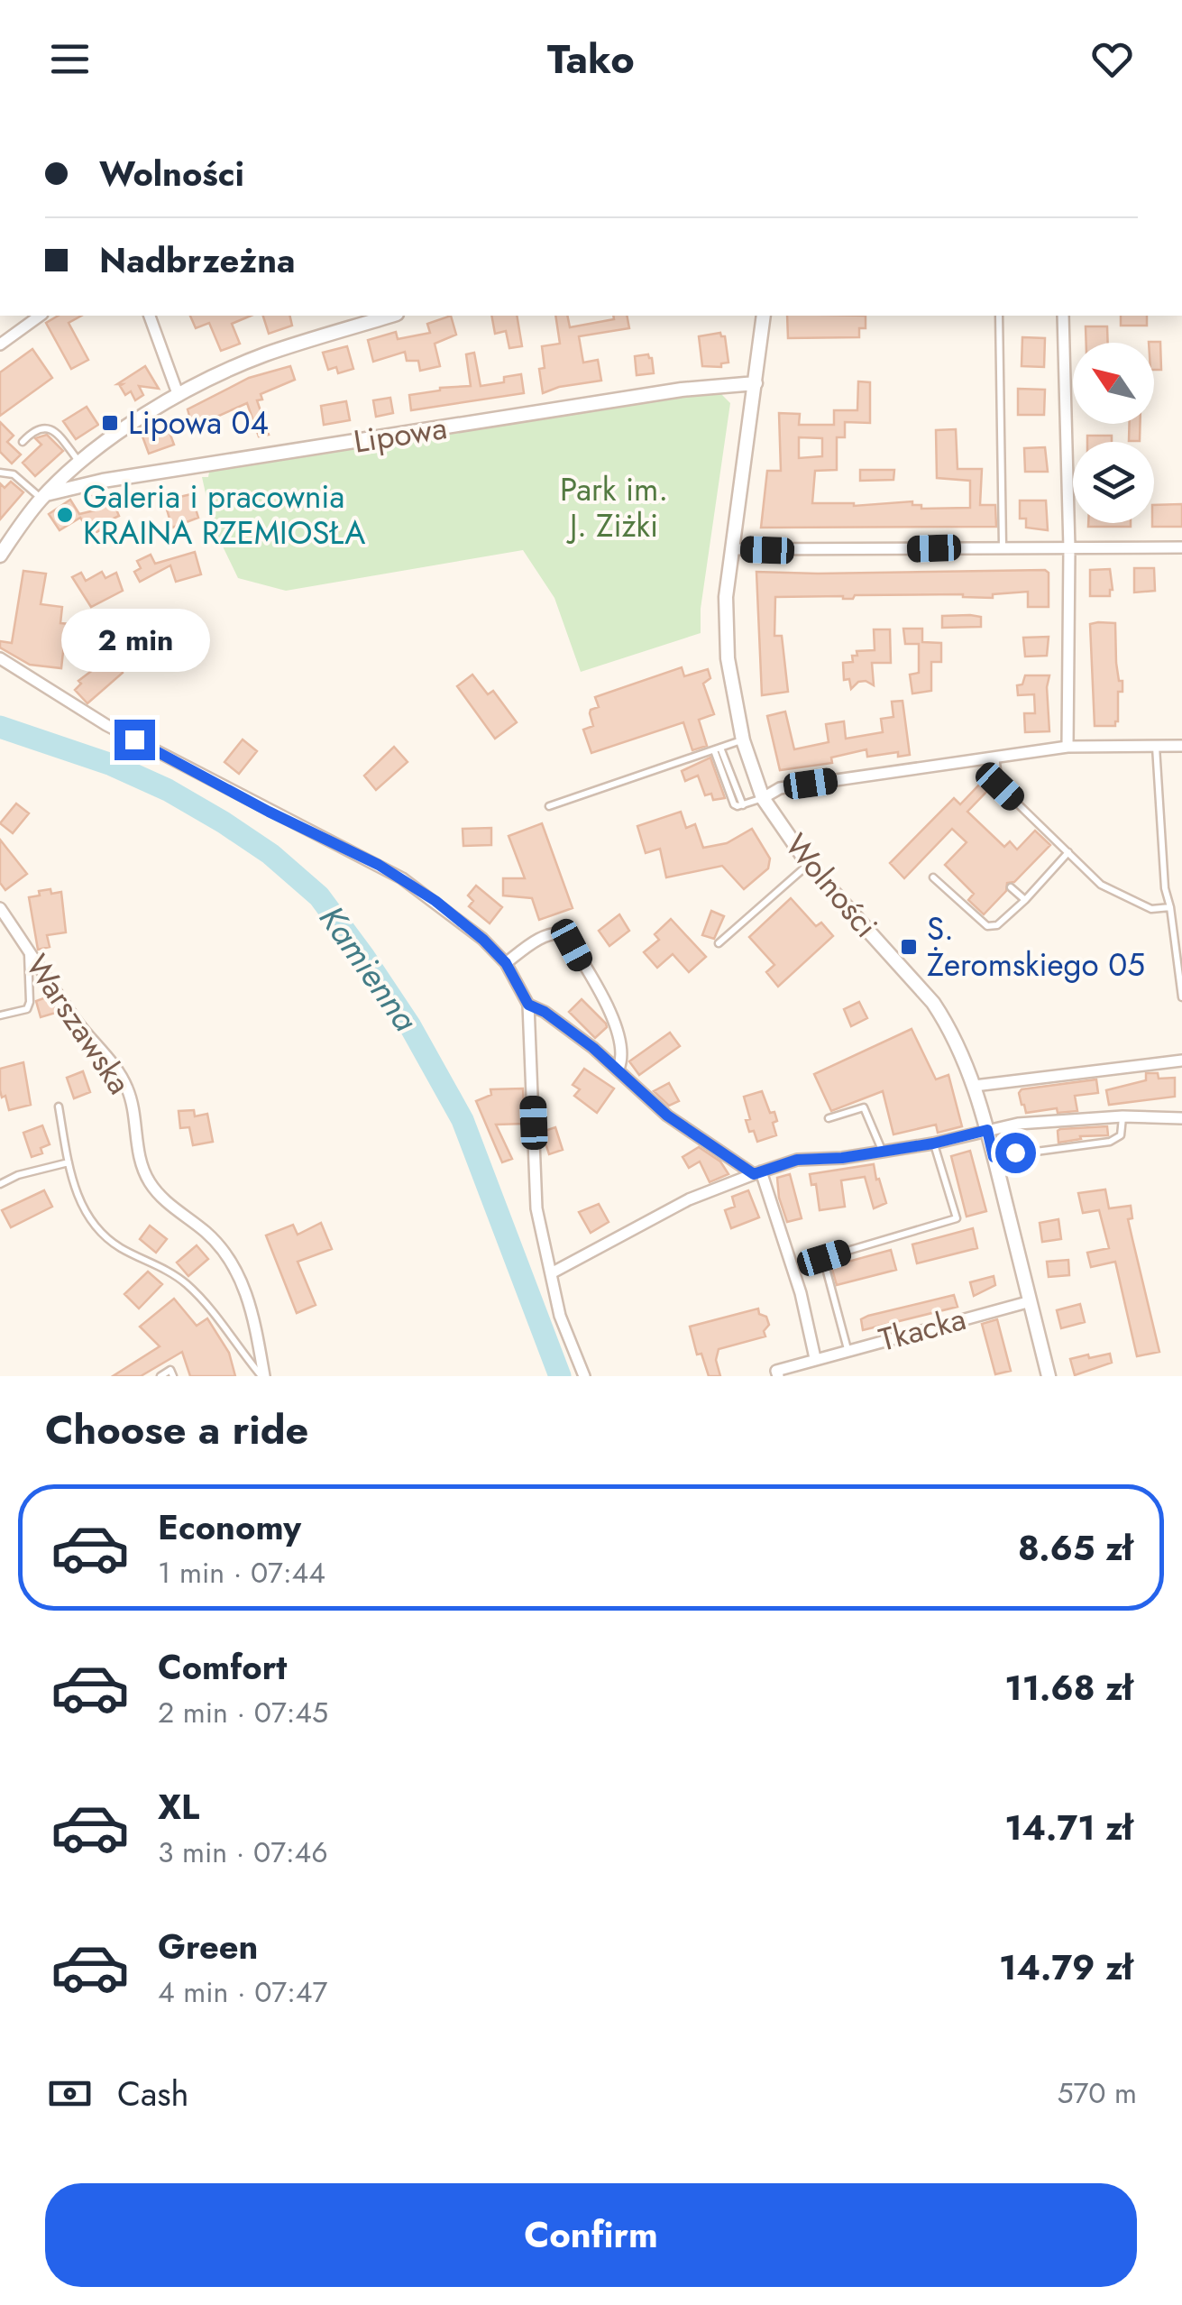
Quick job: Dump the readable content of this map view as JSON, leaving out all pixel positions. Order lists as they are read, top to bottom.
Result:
{
  "streets": {
    "street": [
      "Lipowa",
      "Wolności",
      "Warszawska",
      "Tkacka"
    ]
  },
  "crossings": [
    ["Lipowa", "Wolności"],
    ["Wolności", "Tkacka"]
  ],
  "water": ["Kamienna"],
  "parks": ["Park im. J. Ziżki"],
  "places": {
    "transit": ["Lipowa 04", "S. Żeromskiego 05"],
    "other": ["Galeria i pracownia KRAINA RZEMIOSŁA"]
  },
  "north": "top left",
  "page": {
    "header": "Tako",
    "banner": ["Wolności", "Nadbrzeżna"],
    "bubble": "2 min",
    "heading": "Choose a ride",
    "list": [
      {
        "name": "Economy",
        "note": "1 min · 07:44",
        "value": "8.65 zł"
      },
      {
        "name": "Comfort",
        "note": "2 min · 07:45",
        "value": "11.68 zł"
      },
      {
        "name": "XL",
        "note": "3 min · 07:46",
        "value": "14.71 zł"
      },
      {
        "name": "Green",
        "note": "4 min · 07:47",
        "value": "14.79 zł"
      }
    ],
    "pay": ["Cash", "570 m"],
    "buttons": "Confirm"
  }
}
